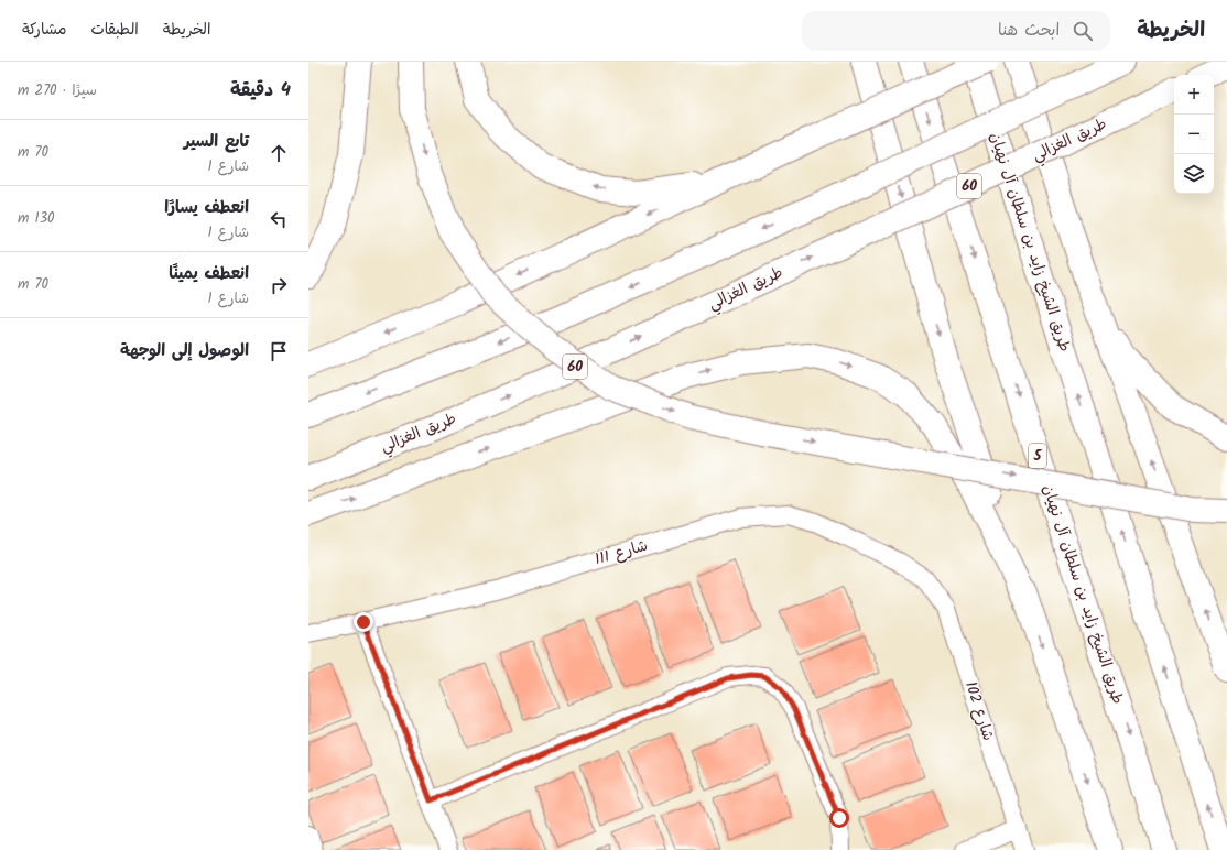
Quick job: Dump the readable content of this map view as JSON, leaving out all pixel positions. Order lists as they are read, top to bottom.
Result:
{
  "streets": {
    "highway": [
      "طريق الغزالي",
      "60",
      "طريق الشيخ زايد بن سلطان آل نهيان",
      "5"
    ],
    "street": ["شارع 111", "شارع 102"]
  },
  "crossings": [
    ["شارع 111", "شارع 102"]
  ],
  "page": {
    "header": "الخريطة",
    "search": "ابحث هنا",
    "nav": ["الخريطة", "الطبقات", "مشاركة"],
    "heading": ["4 دقيقة", "سيرًا · 270 m"],
    "map_buttons": ["+", "−"],
    "list": [
      ["تابع السير", "شارع 1", "70 m"],
      ["انعطف يسارًا", "شارع 1", "130 m"],
      ["انعطف يمينًا", "شارع 1", "70 m"],
      "الوصول إلى الوجهة"
    ]
  }
}
